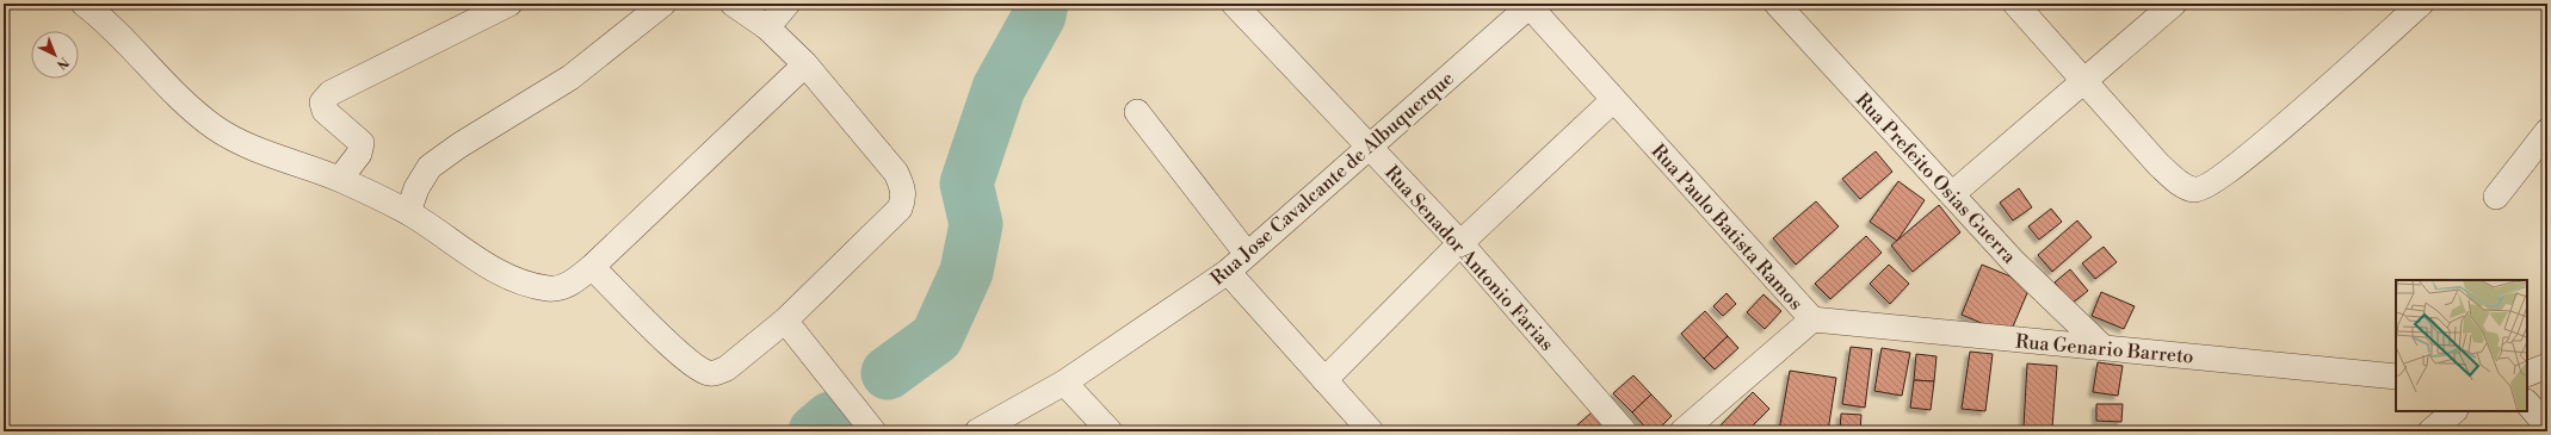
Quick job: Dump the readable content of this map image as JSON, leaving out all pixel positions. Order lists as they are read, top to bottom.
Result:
{
  "streets": {
    "street": [
      "Rua Jose Cavalcante de Albuquerque",
      "Rua Prefeito Osias Guerra",
      "Rua Paulo Batista Ramos",
      "Rua Senador Antonio Farias",
      "Rua Genario Barreto"
    ]
  },
  "crossings": [
    ["Rua Jose Cavalcante de Albuquerque", "Rua Paulo Batista Ramos"],
    ["Rua Jose Cavalcante de Albuquerque", "Rua Senador Antonio Farias"],
    ["Rua Prefeito Osias Guerra", "Rua Genario Barreto"],
    ["Rua Paulo Batista Ramos", "Rua Genario Barreto"]
  ],
  "north": "bottom right"
}
